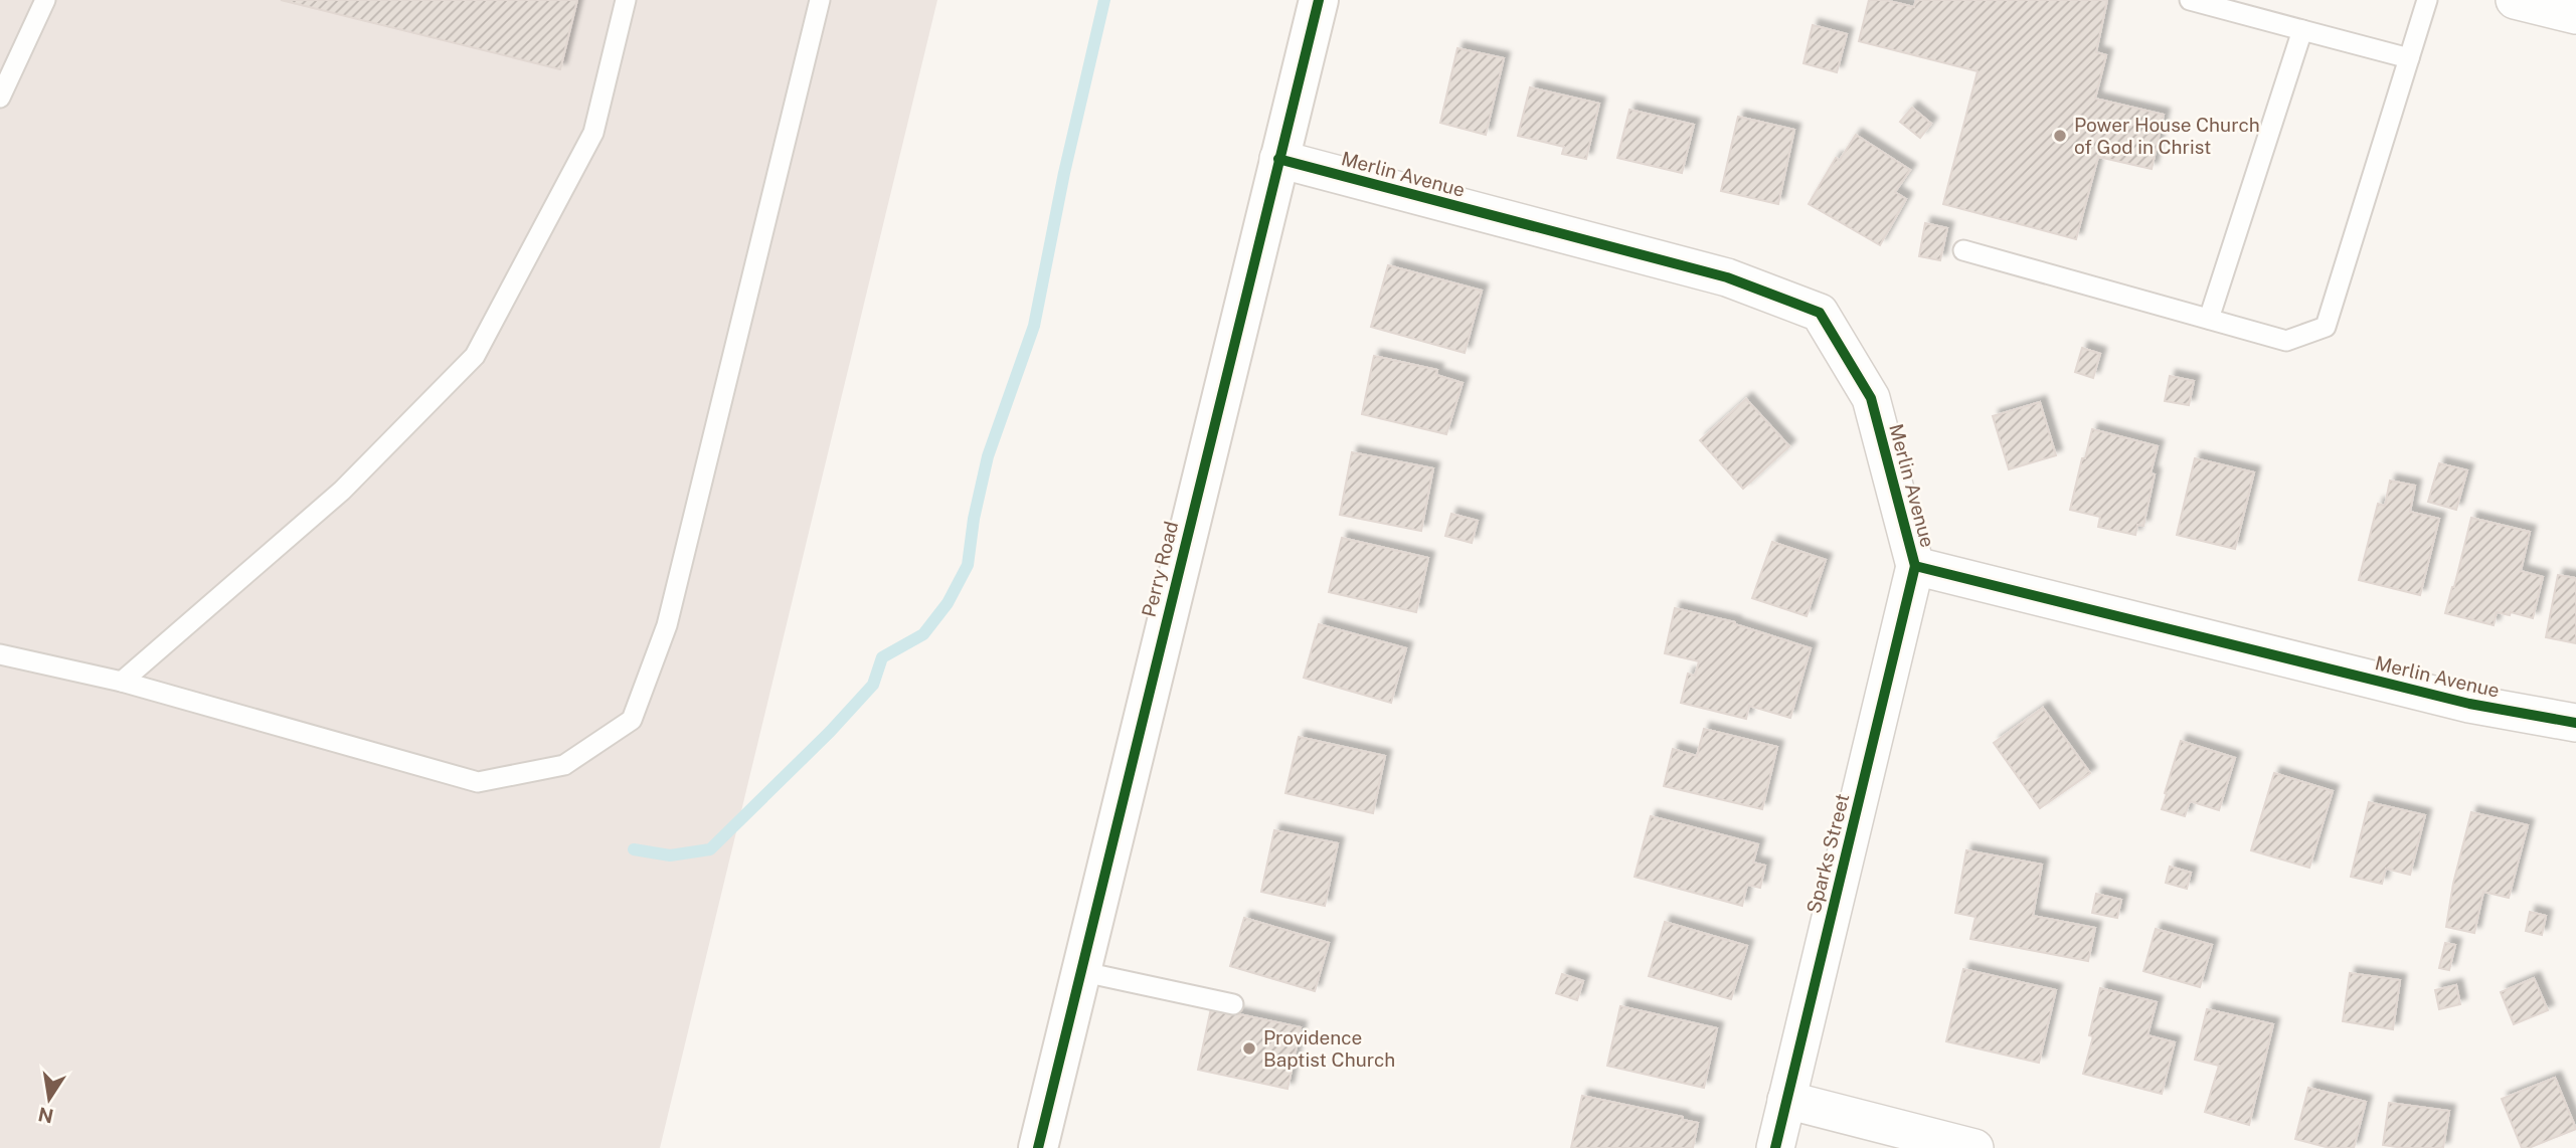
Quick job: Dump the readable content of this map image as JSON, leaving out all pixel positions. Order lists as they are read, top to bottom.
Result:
{
  "streets": {
    "main road": ["Perry Road"],
    "street": ["Merlin Avenue", "Sparks Street"]
  },
  "crossings": [
    ["Merlin Avenue", "Perry Road"],
    ["Merlin Avenue", "Sparks Street"]
  ],
  "places": ["Power House Church of God in Christ", "Providence Baptist Church"],
  "north": "bottom"
}
